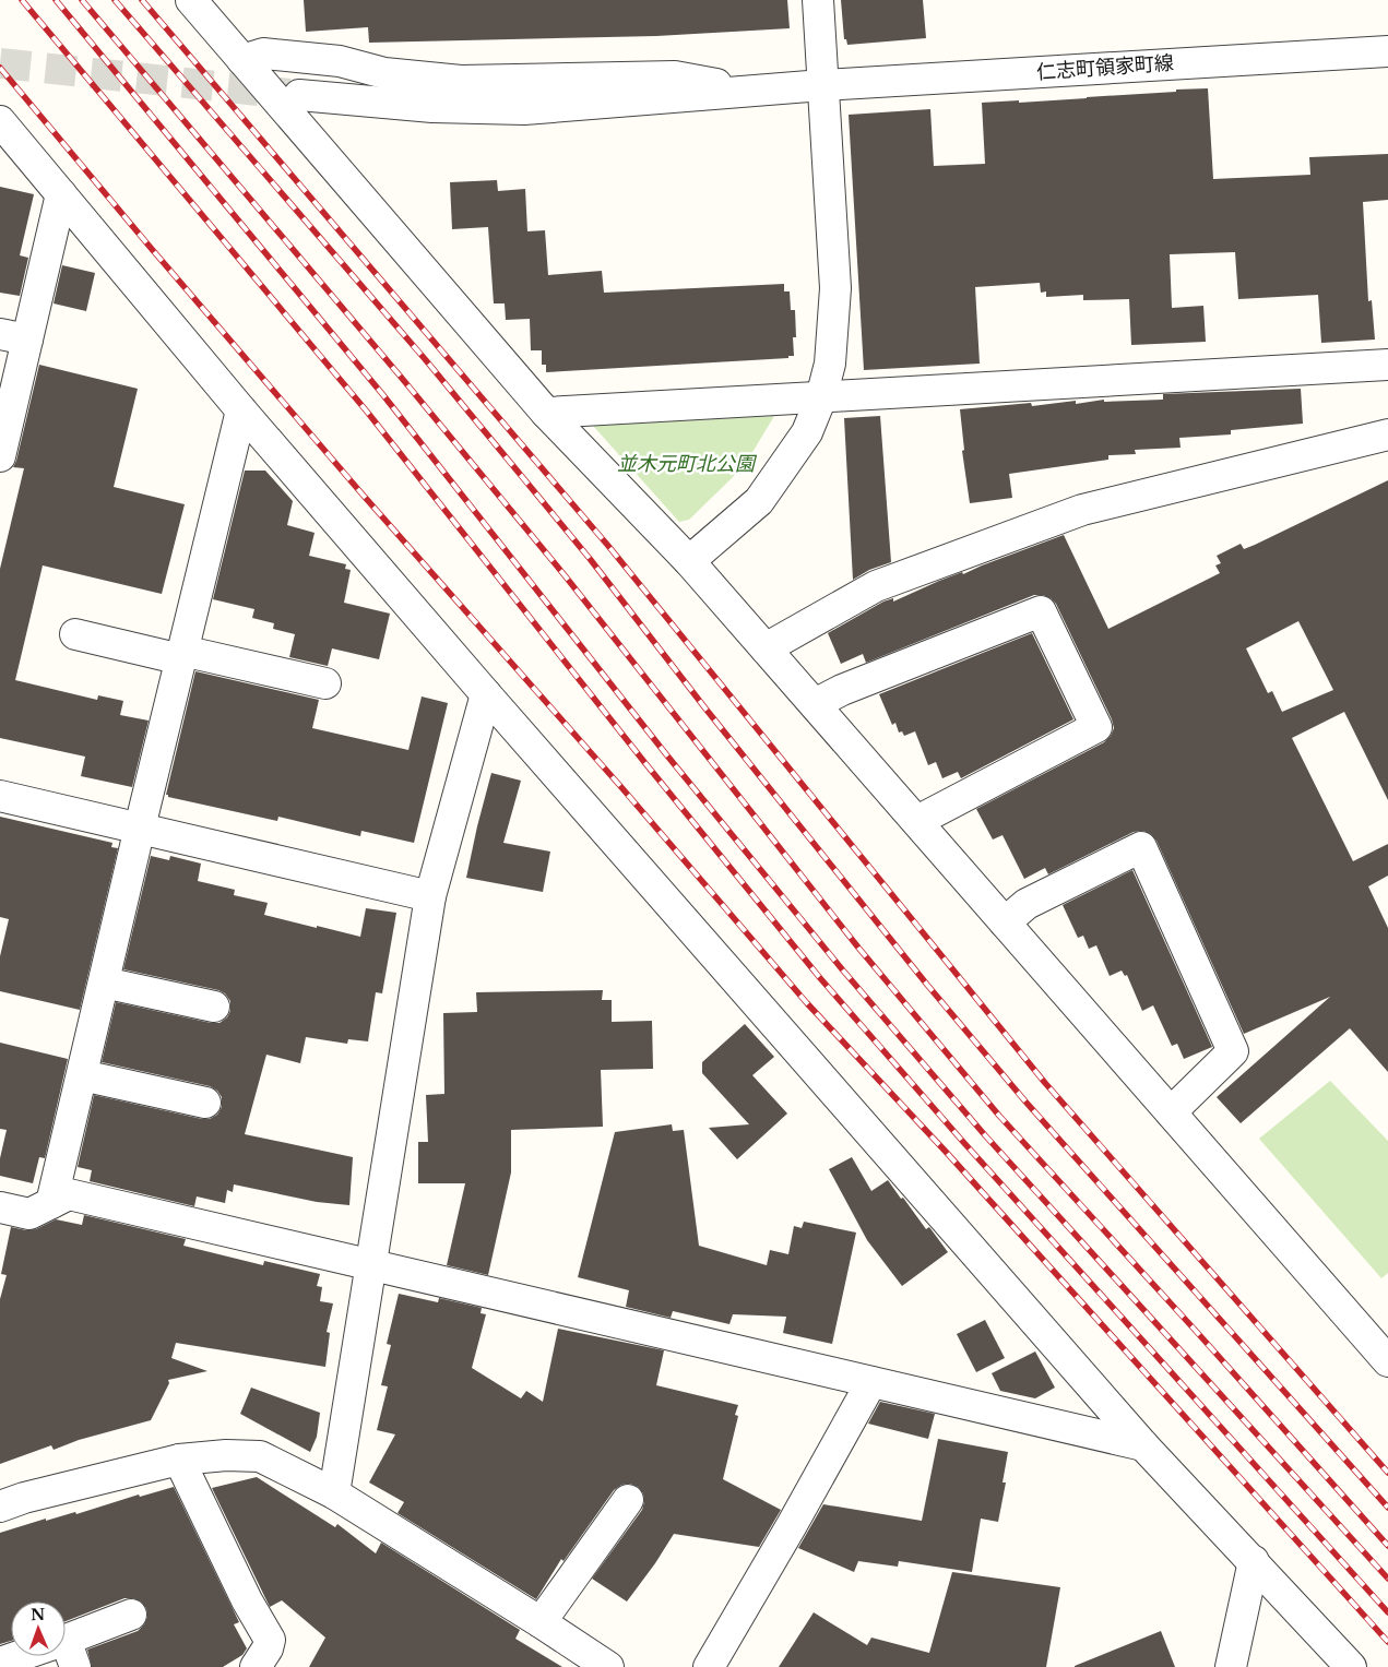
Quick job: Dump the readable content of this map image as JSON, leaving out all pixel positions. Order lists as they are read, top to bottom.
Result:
{
  "streets": {
    "street": ["仁志町領家町線"]
  },
  "parks": ["並木元町北公園"],
  "north": "top"
}
